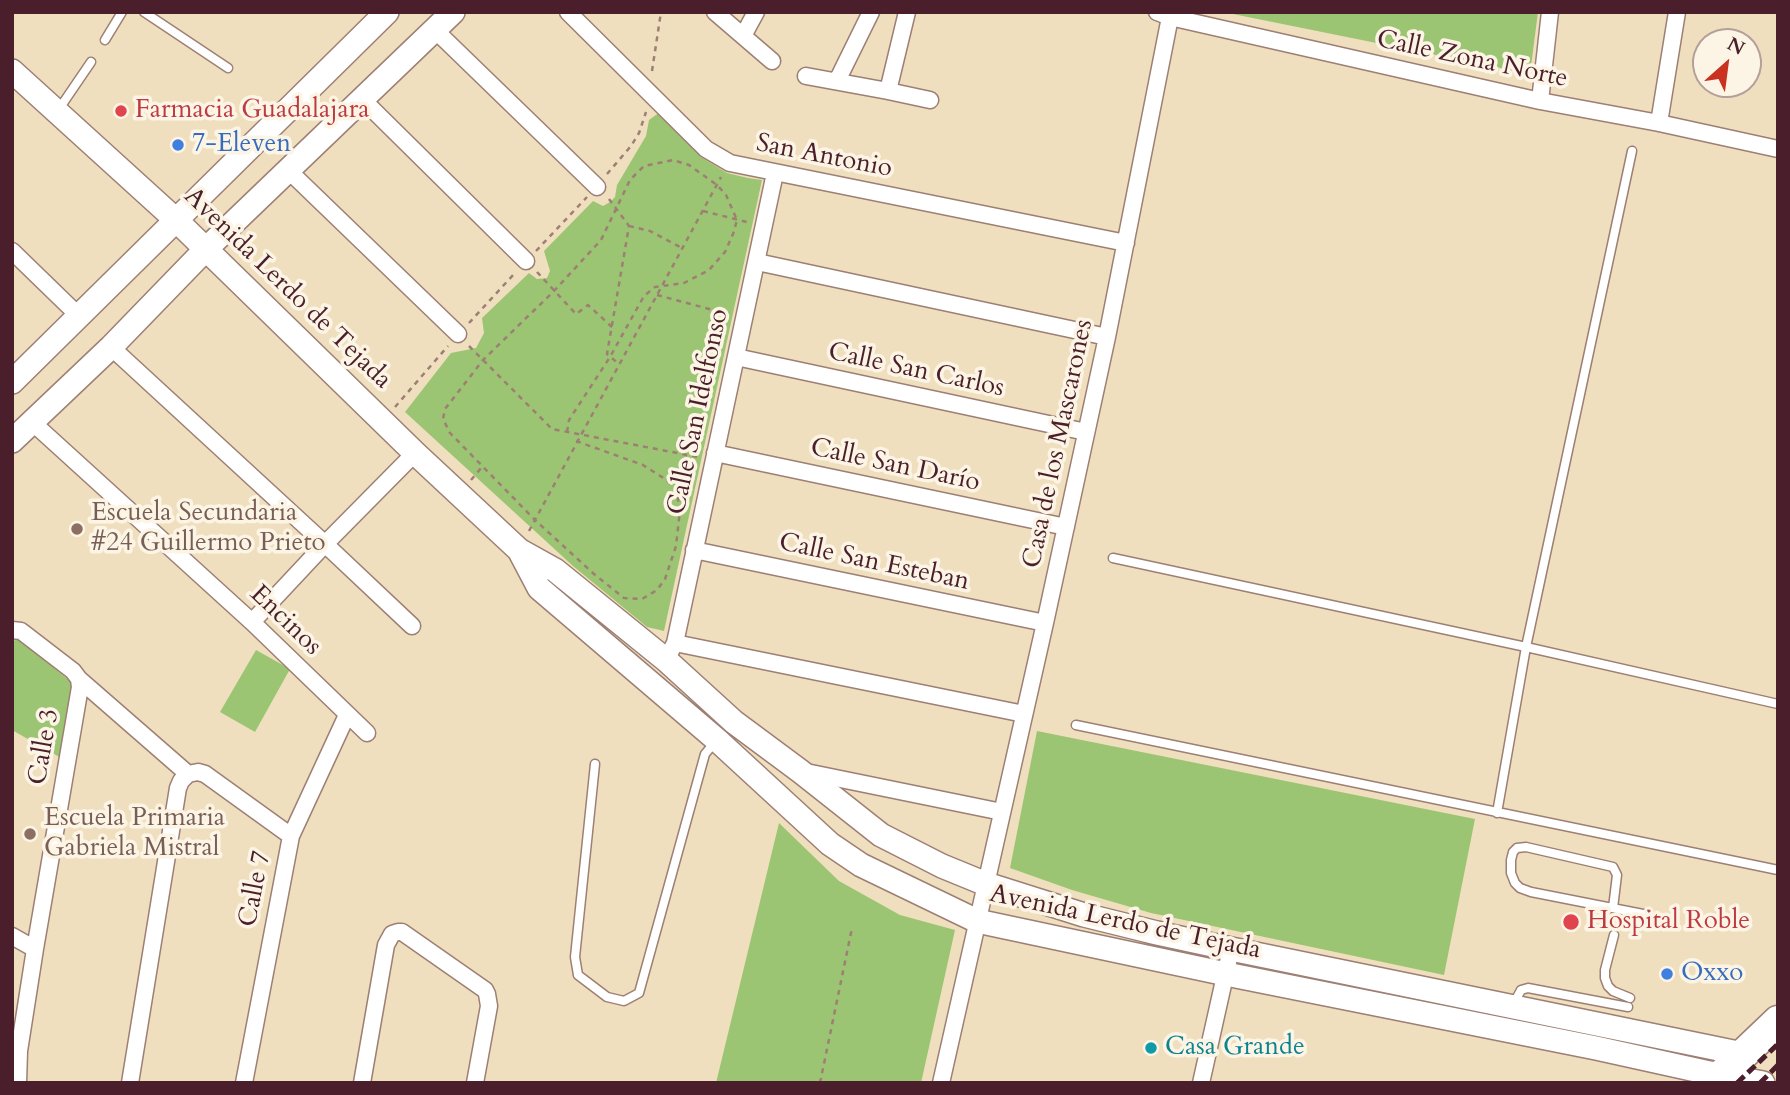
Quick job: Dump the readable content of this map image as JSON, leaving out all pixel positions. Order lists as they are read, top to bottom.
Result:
{
  "streets": {
    "street": [
      "Calle Zona Norte",
      "San Antonio",
      "Avenida Lerdo de Tejada",
      "Calle San Carlos",
      "Calle San Idelfonso",
      "Casa de los Mascarones",
      "Calle San Darío",
      "Calle San Esteban",
      "Encinos",
      "Calle 3",
      "Calle 7"
    ]
  },
  "crossings": [
    ["Calle Zona Norte", "Casa de los Mascarones"],
    ["San Antonio", "Calle San Idelfonso"],
    ["San Antonio", "Casa de los Mascarones"],
    ["Avenida Lerdo de Tejada", "Calle San Idelfonso"],
    ["Avenida Lerdo de Tejada", "Casa de los Mascarones"],
    ["Calle San Carlos", "Calle San Idelfonso"],
    ["Calle San Carlos", "Casa de los Mascarones"],
    ["Calle San Idelfonso", "Calle San Darío"],
    ["Calle San Idelfonso", "Calle San Esteban"],
    ["Casa de los Mascarones", "Calle San Darío"],
    ["Casa de los Mascarones", "Calle San Esteban"],
    ["Encinos", "Calle 7"]
  ],
  "places": [
    "Farmacia Guadalajara",
    "7-Eleven",
    "Escuela Secundaria #24 Guillermo Prieto",
    "Escuela Primaria Gabriela Mistral",
    "Hospital Roble",
    "Oxxo",
    "Casa Grande"
  ],
  "north": "top right"
}
